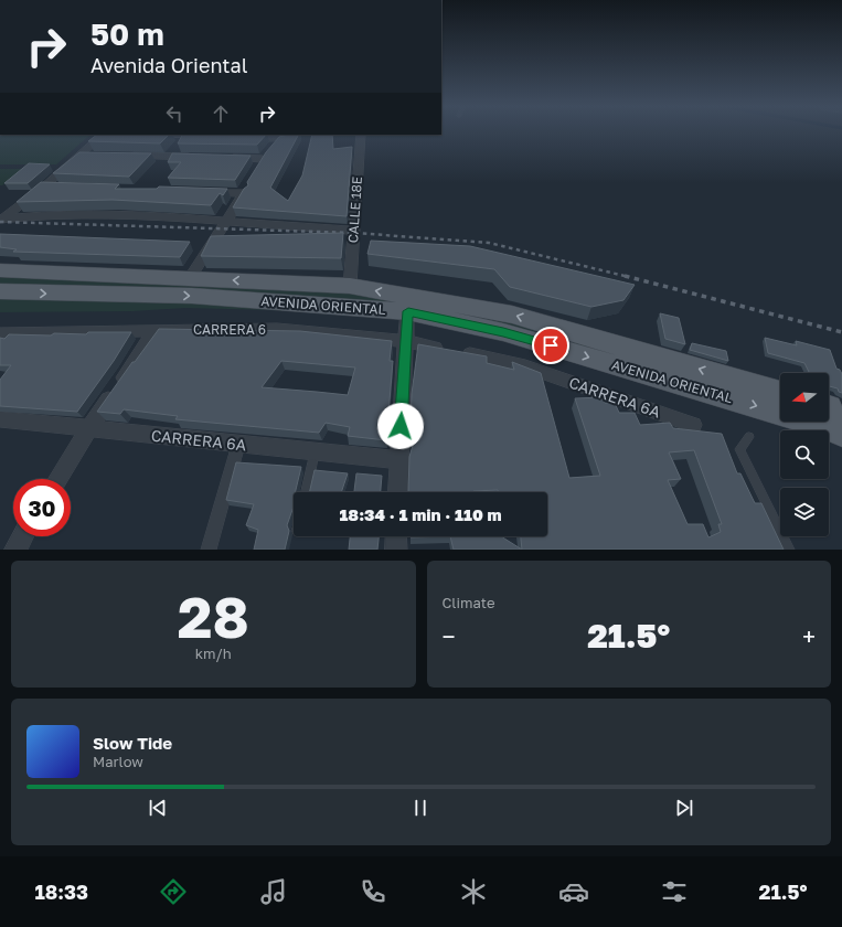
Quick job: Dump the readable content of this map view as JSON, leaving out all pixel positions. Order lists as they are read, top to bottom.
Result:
{
  "streets": {
    "main road": ["AVENIDA ORIENTAL"],
    "street": ["CALLE 18E", "CARRERA 6", "CARRERA 6A"]
  },
  "crossings": [
    ["CALLE 18E", "AVENIDA ORIENTAL"],
    ["CARRERA 6", "CARRERA 6A"]
  ],
  "north": "left",
  "page": {
    "turn": ["50 m", "Avenida Oriental"],
    "limit": "30",
    "trip": "18:34 · 1 min · 110 m",
    "tile": [
      ["28", "km/h"],
      "Climate"
    ],
    "heat": ["−", "21.5°", "+"],
    "song": ["Slow Tide", "Marlow"],
    "tabs": ["18:33", "21.5°"]
  }
}
